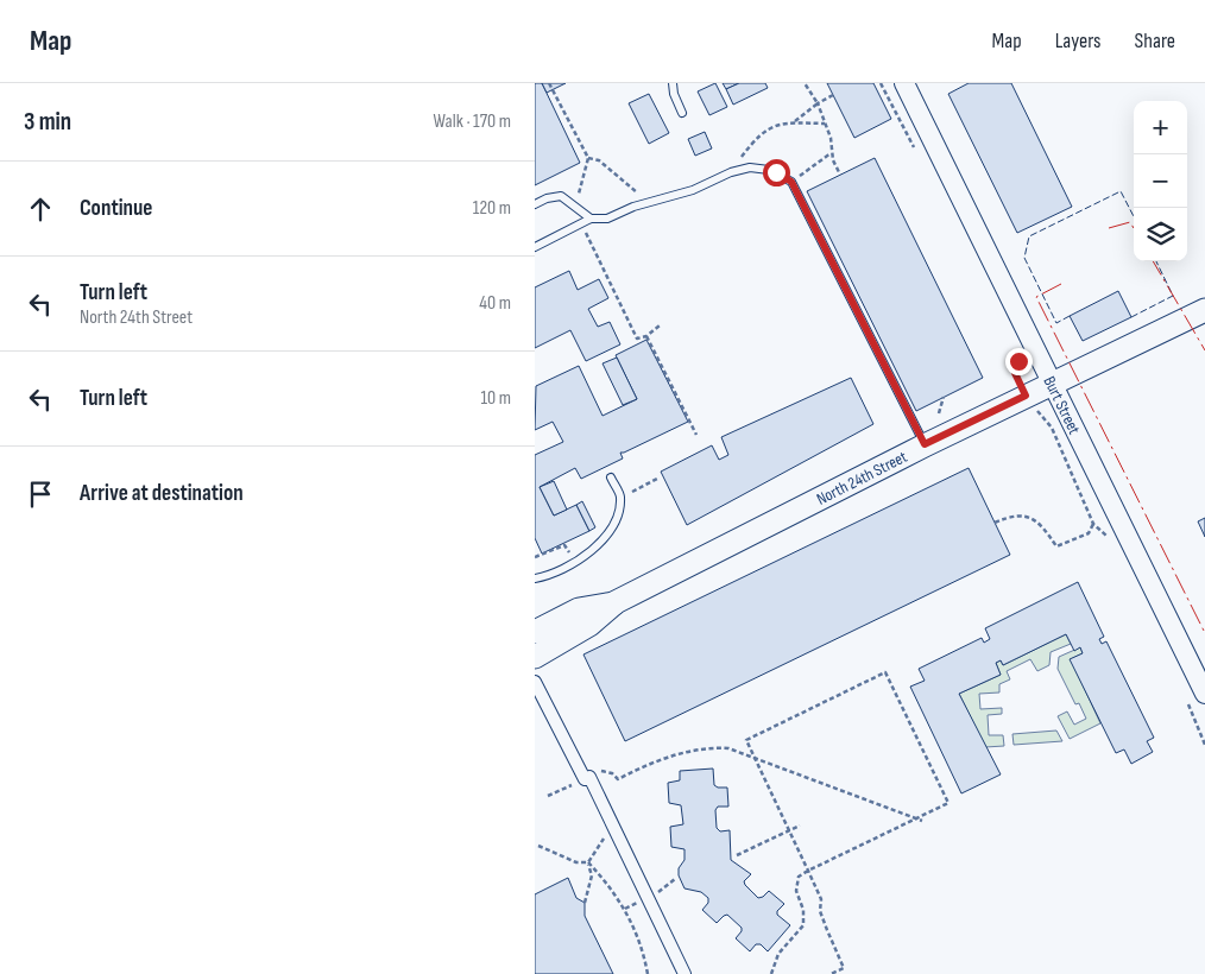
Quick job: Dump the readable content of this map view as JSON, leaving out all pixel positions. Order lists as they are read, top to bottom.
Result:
{
  "streets": {
    "main road": ["North 24th Street"],
    "street": ["Burt Street"]
  },
  "crossings": [
    ["Burt Street", "North 24th Street"]
  ],
  "page": {
    "header": "Map",
    "nav": ["Map", "Layers", "Share"],
    "heading": ["3 min", "Walk · 170 m"],
    "map_buttons": ["+", "−"],
    "list": [
      ["Continue", "120 m"],
      ["Turn left", "North 24th Street", "40 m"],
      ["Turn left", "10 m"],
      "Arrive at destination"
    ]
  }
}
